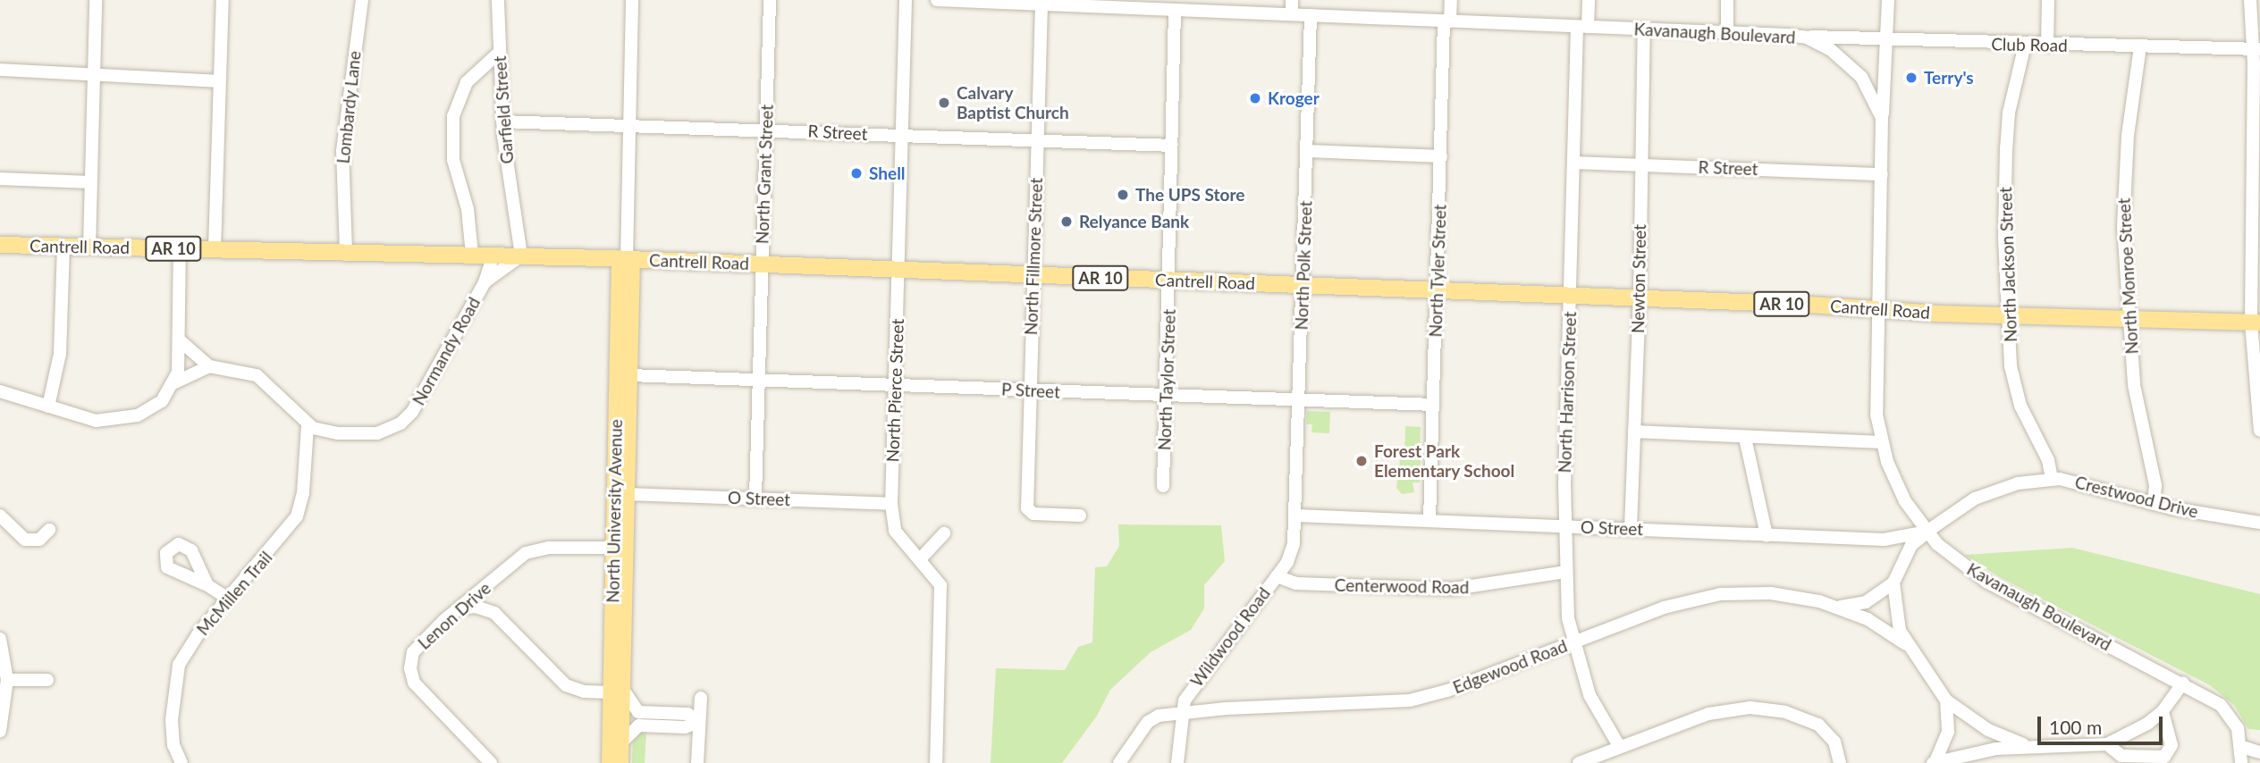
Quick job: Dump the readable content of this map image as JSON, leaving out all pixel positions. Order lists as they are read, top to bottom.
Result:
{
  "streets": {
    "main road": ["Cantrell Road", "AR 10", "North University Avenue"],
    "street": [
      "Kavanaugh Boulevard",
      "Club Road",
      "Lombardy Lane",
      "Garfield Street",
      "R Street",
      "North Grant Street",
      "North Fillmore Street",
      "North Jackson Street",
      "North Polk Street",
      "North Tyler Street",
      "North Monroe Street",
      "Newton Street",
      "Normandy Road",
      "North Taylor Street",
      "North Pierce Street",
      "P Street",
      "North Harrison Street",
      "Crestwood Drive",
      "O Street",
      "Centerwood Road",
      "McMillen Trail",
      "Lenon Drive",
      "Wildwood Road",
      "Edgewood Road"
    ]
  },
  "crossings": [
    ["Kavanaugh Boulevard", "Club Road"],
    ["Kavanaugh Boulevard", "R Street"],
    ["Kavanaugh Boulevard", "Cantrell Road"],
    ["Kavanaugh Boulevard", "North Fillmore Street"],
    ["Kavanaugh Boulevard", "North Polk Street"],
    ["Kavanaugh Boulevard", "North Tyler Street"],
    ["Kavanaugh Boulevard", "Newton Street"],
    ["Kavanaugh Boulevard", "North Taylor Street"],
    ["Kavanaugh Boulevard", "North Harrison Street"],
    ["Kavanaugh Boulevard", "Crestwood Drive"],
    ["Kavanaugh Boulevard", "O Street"],
    ["Club Road", "North Jackson Street"],
    ["Club Road", "North Monroe Street"],
    ["Lombardy Lane", "Cantrell Road"],
    ["Garfield Street", "R Street"],
    ["Garfield Street", "Cantrell Road"],
    ["Garfield Street", "Normandy Road"],
    ["R Street", "North Grant Street"],
    ["R Street", "North Fillmore Street"],
    ["R Street", "Newton Street"],
    ["R Street", "North Taylor Street"],
    ["R Street", "North Pierce Street"],
    ["R Street", "North Harrison Street"],
    ["R Street", "North University Avenue"],
    ["North Grant Street", "Cantrell Road"],
    ["North Grant Street", "P Street"],
    ["North Grant Street", "O Street"],
    ["Cantrell Road", "North Fillmore Street"],
    ["Cantrell Road", "North Jackson Street"],
    ["Cantrell Road", "North Polk Street"],
    ["Cantrell Road", "North Tyler Street"],
    ["Cantrell Road", "North Monroe Street"],
    ["Cantrell Road", "Newton Street"],
    ["Cantrell Road", "Normandy Road"],
    ["Cantrell Road", "North Taylor Street"],
    ["Cantrell Road", "North Pierce Street"],
    ["Cantrell Road", "North Harrison Street"],
    ["Cantrell Road", "North University Avenue"],
    ["North Fillmore Street", "P Street"],
    ["North Jackson Street", "Crestwood Drive"],
    ["North Polk Street", "P Street"],
    ["North Polk Street", "O Street"],
    ["North Polk Street", "Wildwood Road"],
    ["North Tyler Street", "P Street"],
    ["North Tyler Street", "O Street"],
    ["North Monroe Street", "Crestwood Drive"],
    ["Newton Street", "O Street"],
    ["Normandy Road", "McMillen Trail"],
    ["North Taylor Street", "P Street"],
    ["North Pierce Street", "P Street"],
    ["North Pierce Street", "O Street"],
    ["P Street", "North University Avenue"],
    ["North Harrison Street", "O Street"],
    ["North Harrison Street", "Centerwood Road"],
    ["North Harrison Street", "Edgewood Road"],
    ["Crestwood Drive", "O Street"],
    ["O Street", "North University Avenue"],
    ["O Street", "Wildwood Road"],
    ["North University Avenue", "Lenon Drive"],
    ["Centerwood Road", "Wildwood Road"],
    ["Wildwood Road", "Edgewood Road"]
  ],
  "places": [
    "Terry's",
    "Kroger",
    "Calvary Baptist Church",
    "Shell",
    "The UPS Store",
    "Relyance Bank",
    "Forest Park Elementary School"
  ],
  "scale_bar": "100 m"
}
